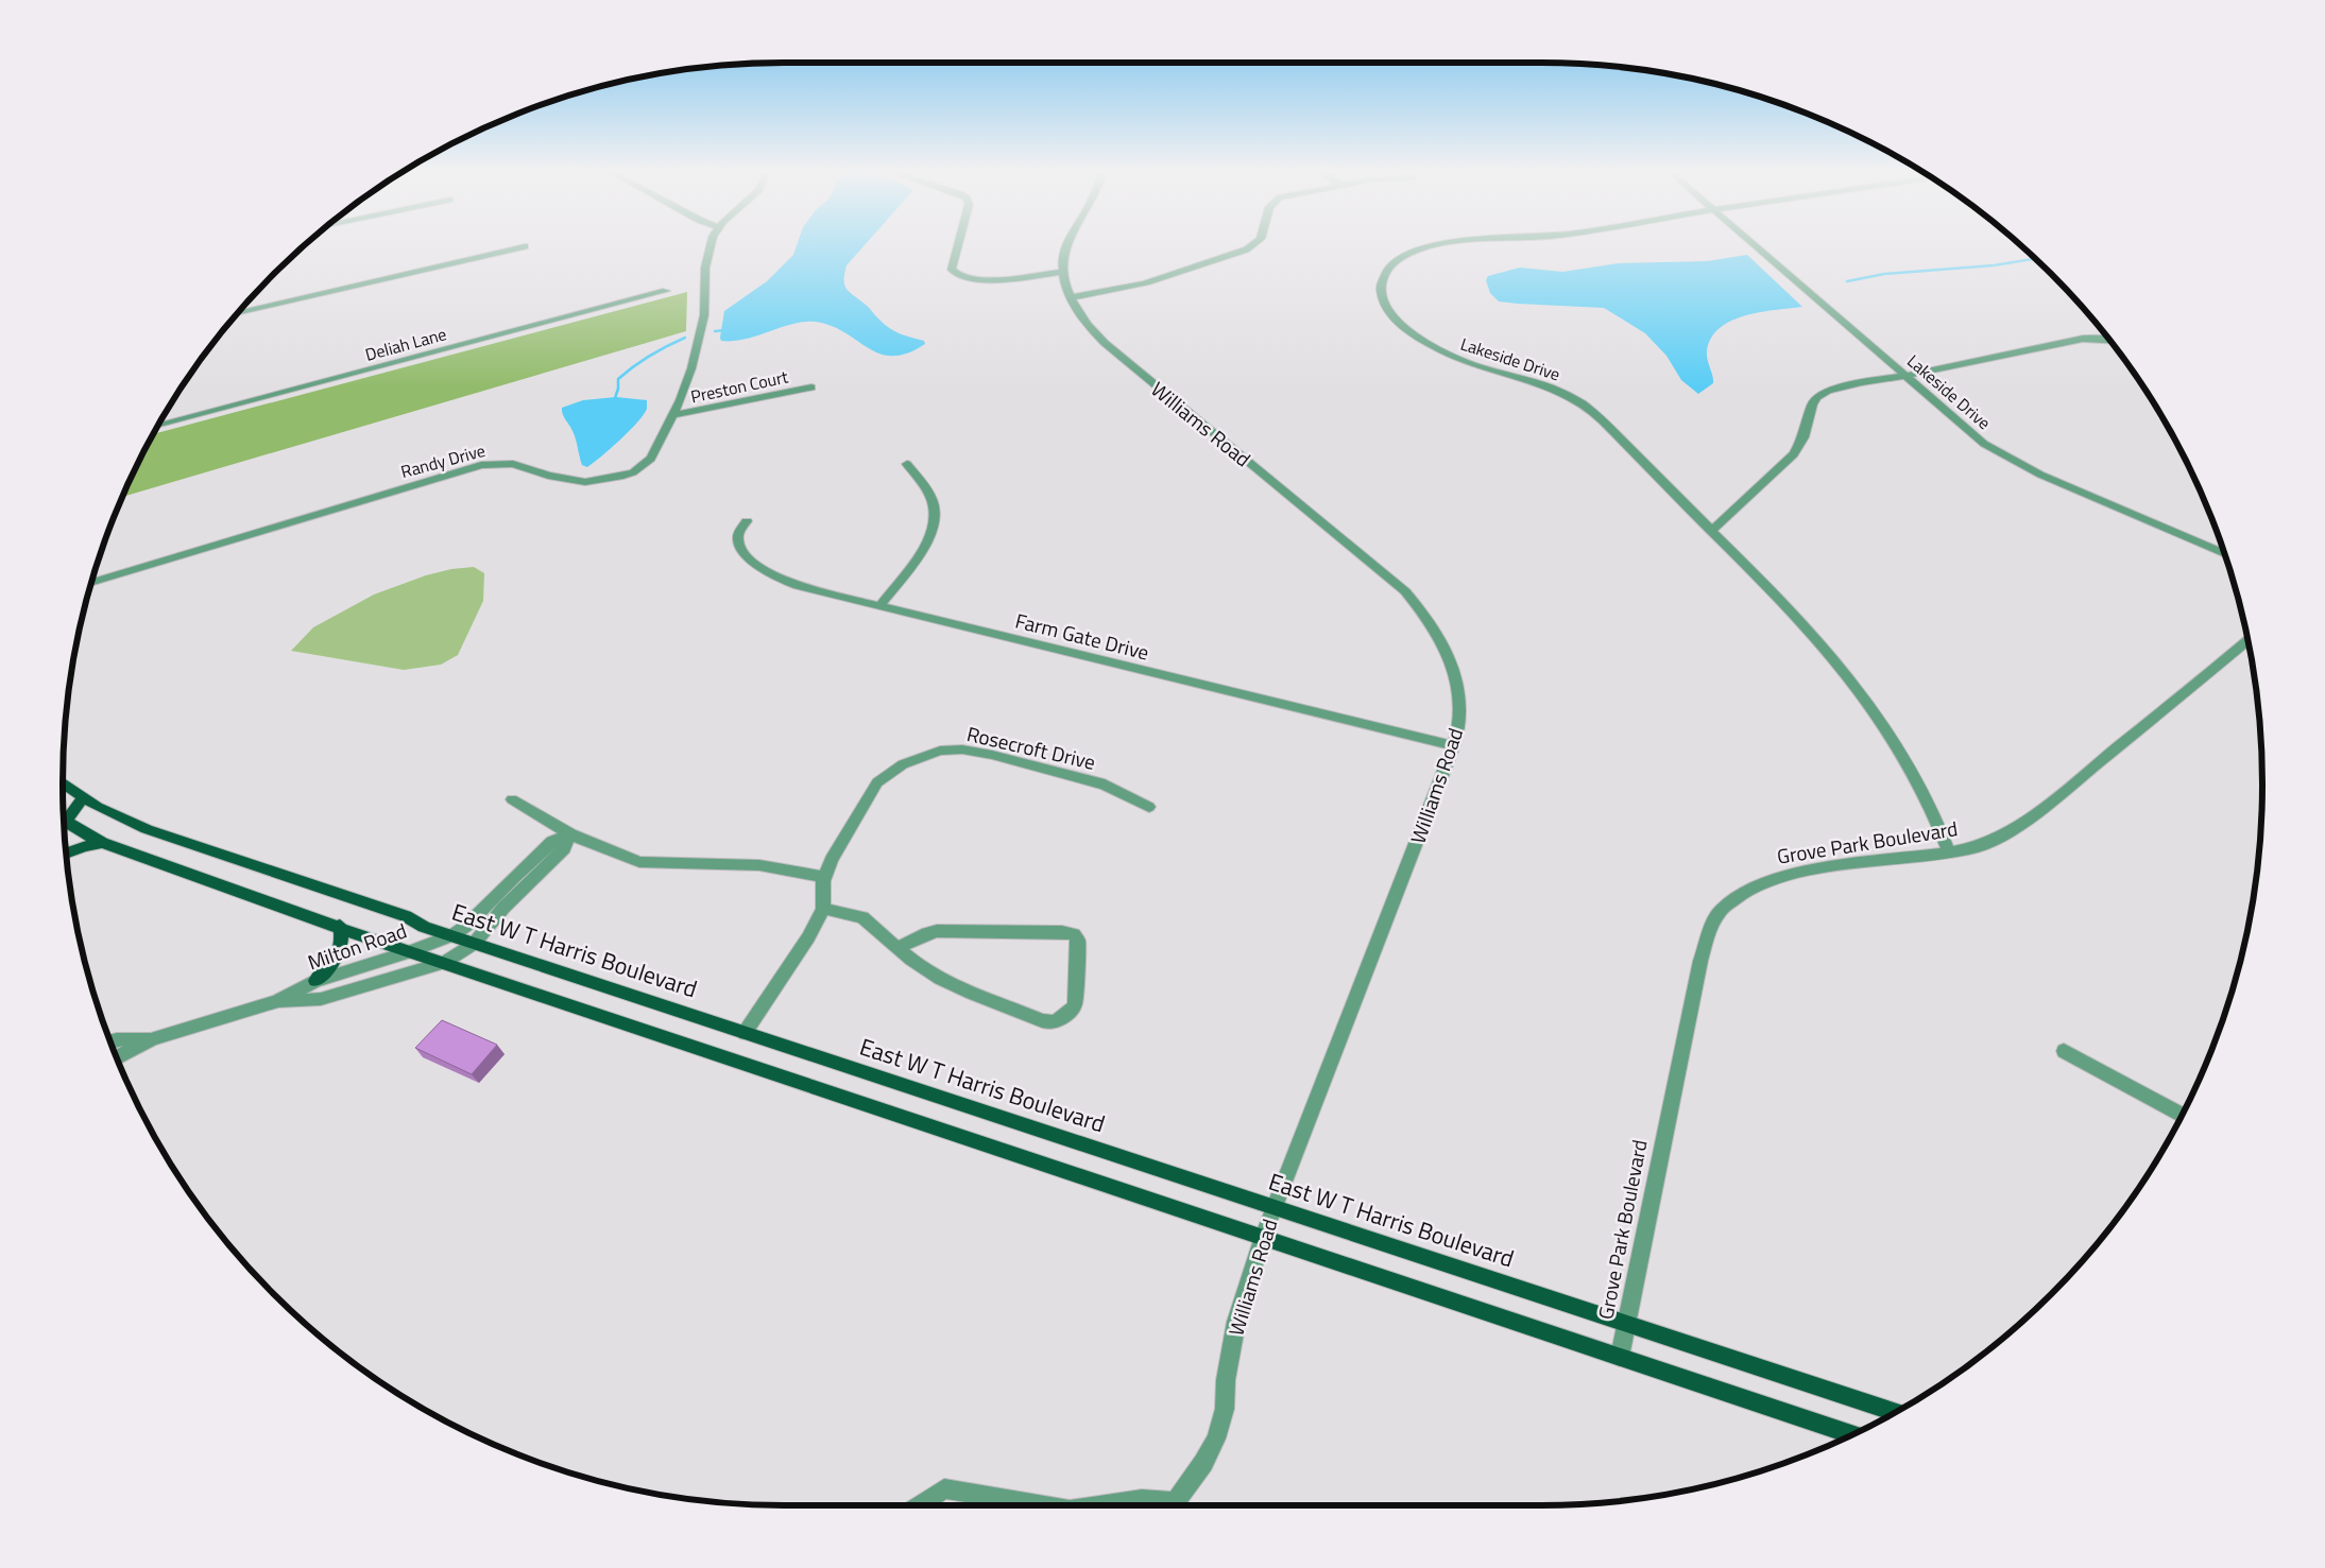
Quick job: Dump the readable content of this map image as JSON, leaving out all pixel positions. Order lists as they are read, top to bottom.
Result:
{
  "streets": {
    "main road": ["East W T Harris Boulevard"],
    "street": [
      "Deliah Lane",
      "Lakeside Drive",
      "Preston Court",
      "Williams Road",
      "Randy Drive",
      "Farm Gate Drive",
      "Rosecroft Drive",
      "Grove Park Boulevard",
      "Milton Road"
    ]
  },
  "crossings": [
    ["Lakeside Drive", "Grove Park Boulevard"],
    ["Preston Court", "Randy Drive"],
    ["Williams Road", "Farm Gate Drive"],
    ["Williams Road", "East W T Harris Boulevard"],
    ["Rosecroft Drive", "East W T Harris Boulevard"],
    ["Grove Park Boulevard", "East W T Harris Boulevard"],
    ["Milton Road", "East W T Harris Boulevard"]
  ]
}
